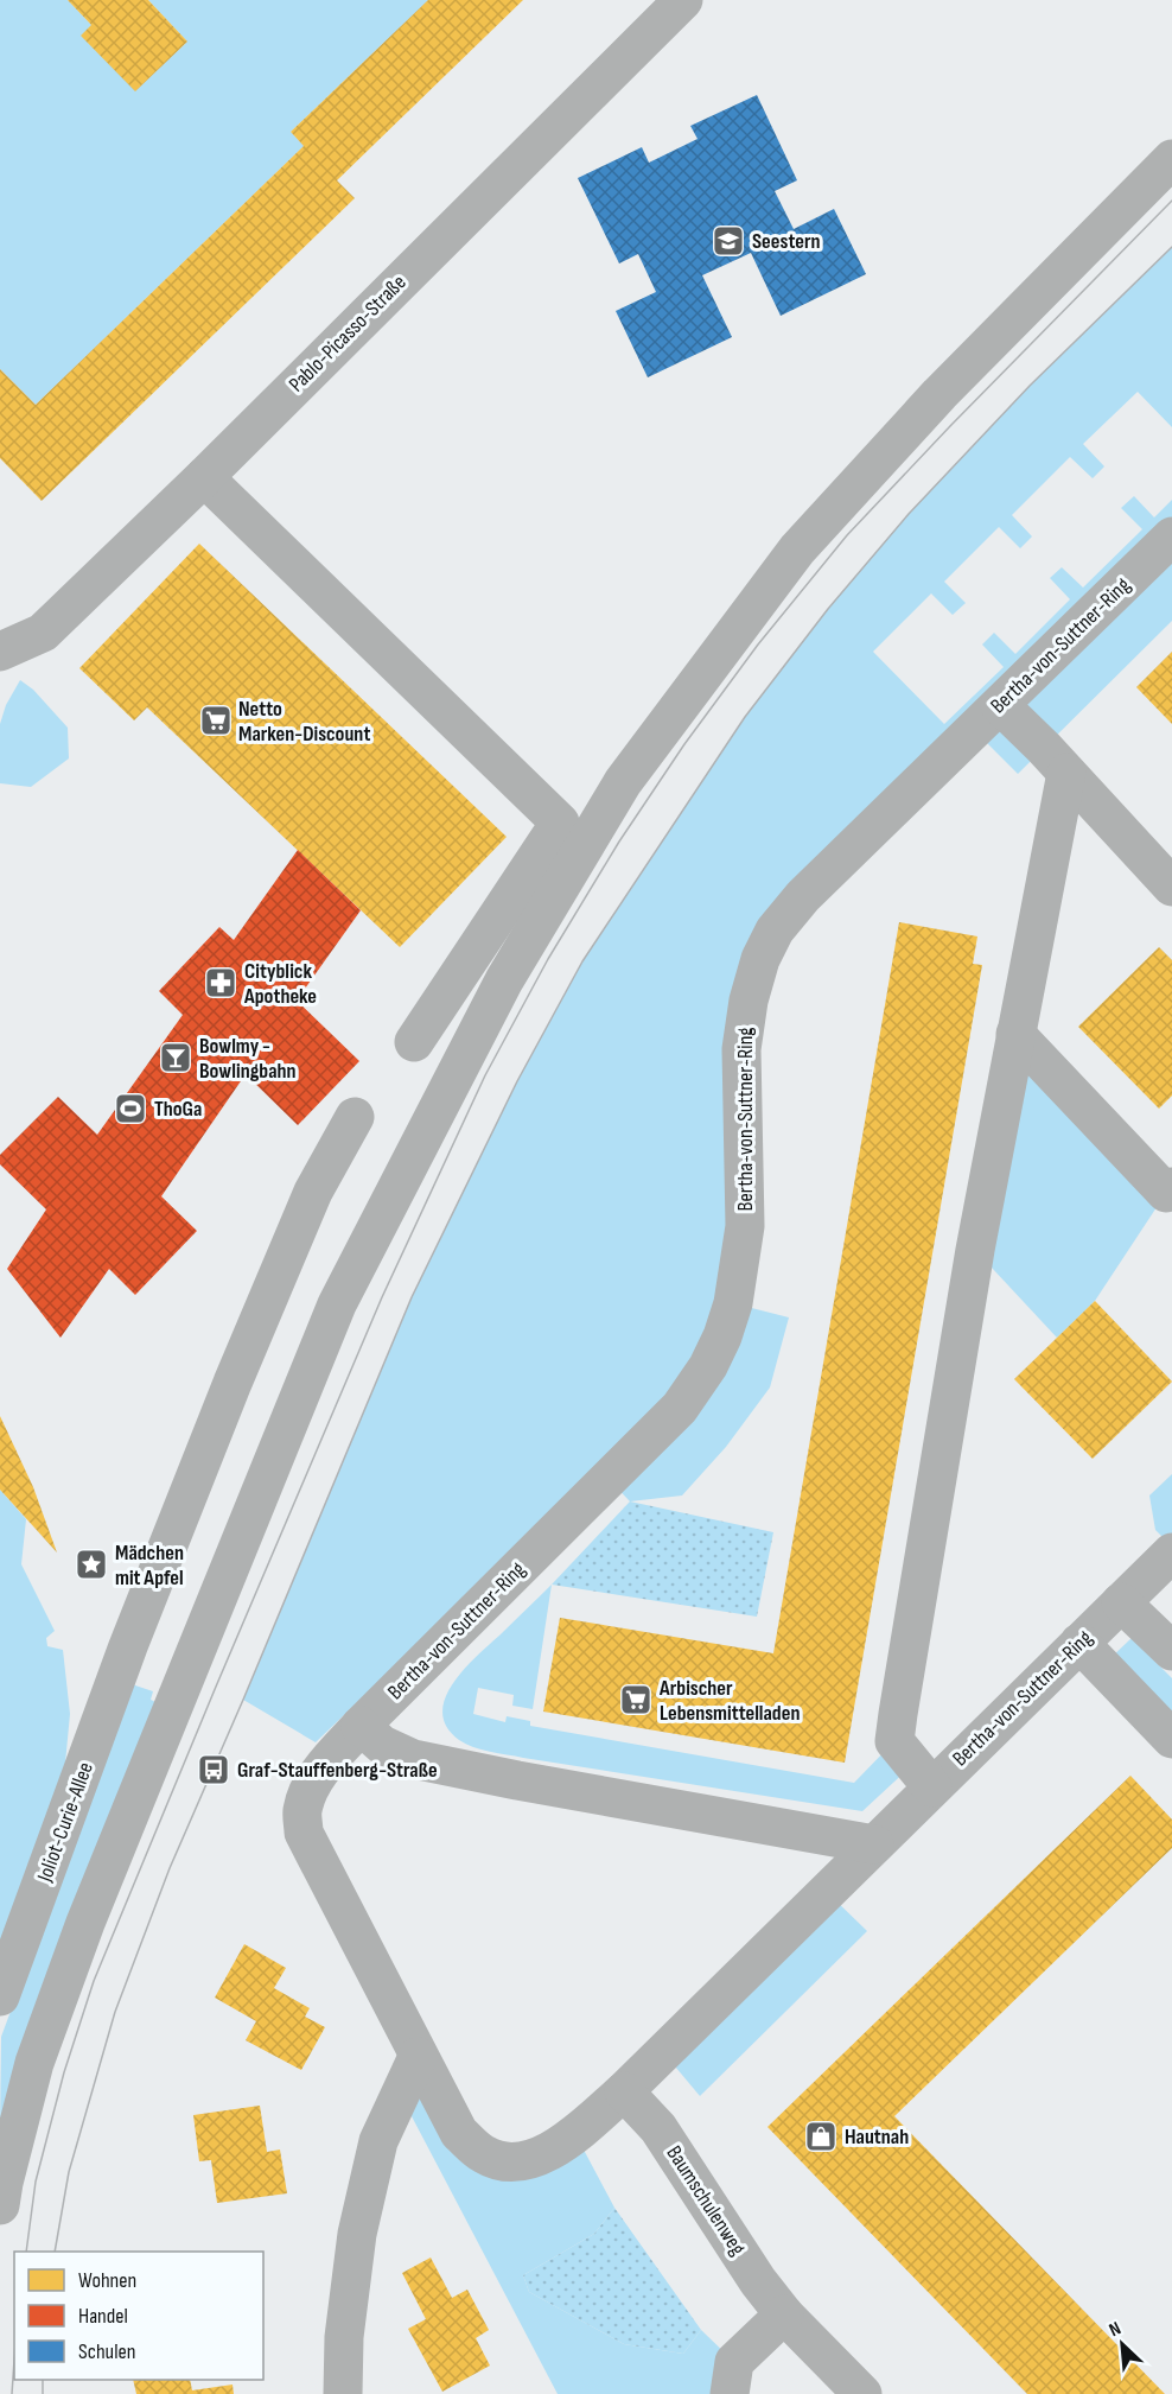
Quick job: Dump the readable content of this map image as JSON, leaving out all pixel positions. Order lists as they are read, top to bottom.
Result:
{
  "streets": {
    "street": [
      "Pablo-Picasso-Straße",
      "Bertha-von-Suttner-Ring",
      "Joliot-Curie-Allee",
      "Baumschulenweg"
    ]
  },
  "crossings": [
    ["Bertha-von-Suttner-Ring", "Baumschulenweg"]
  ],
  "places": {
    "school or university": ["Seestern"],
    "supermarket": ["Netto Marken-Discount", "Arbischer Lebensmittelladen"],
    "pharmacy": ["Cityblick Apotheke"],
    "bar": ["Bowlmy - Bowlingbahn"],
    "sports": ["ThoGa"],
    "place": ["Mädchen mit Apfel"],
    "bus stop": ["Graf-Stauffenberg-Straße"],
    "shop": ["Hautnah"]
  },
  "legend": ["Wohnen", "Handel", "Schulen"],
  "north": "top left"
}
